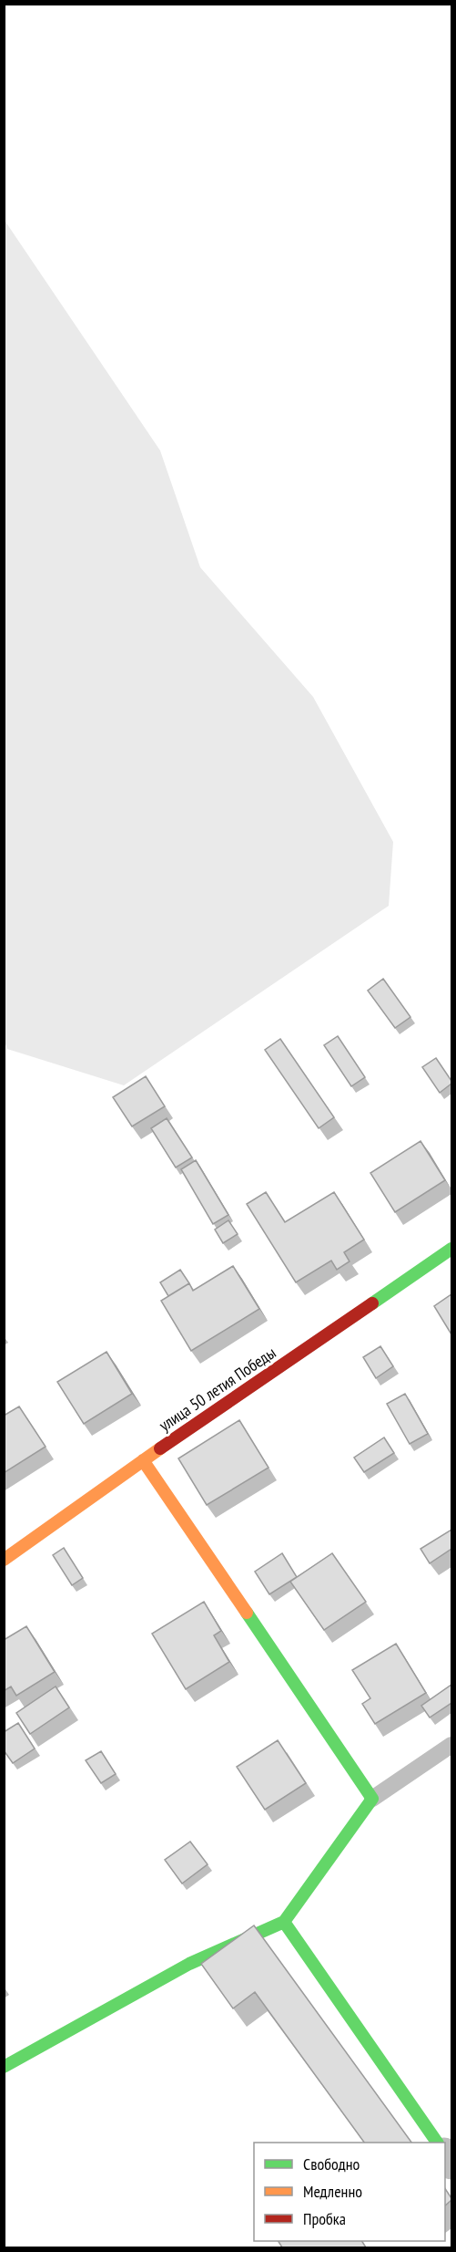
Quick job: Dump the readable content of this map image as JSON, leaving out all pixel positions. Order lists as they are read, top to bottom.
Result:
{
  "streets": {
    "street": ["улица 50 летия Победы"]
  },
  "legend": ["Свободно", "Медленно", "Пробка"]
}
